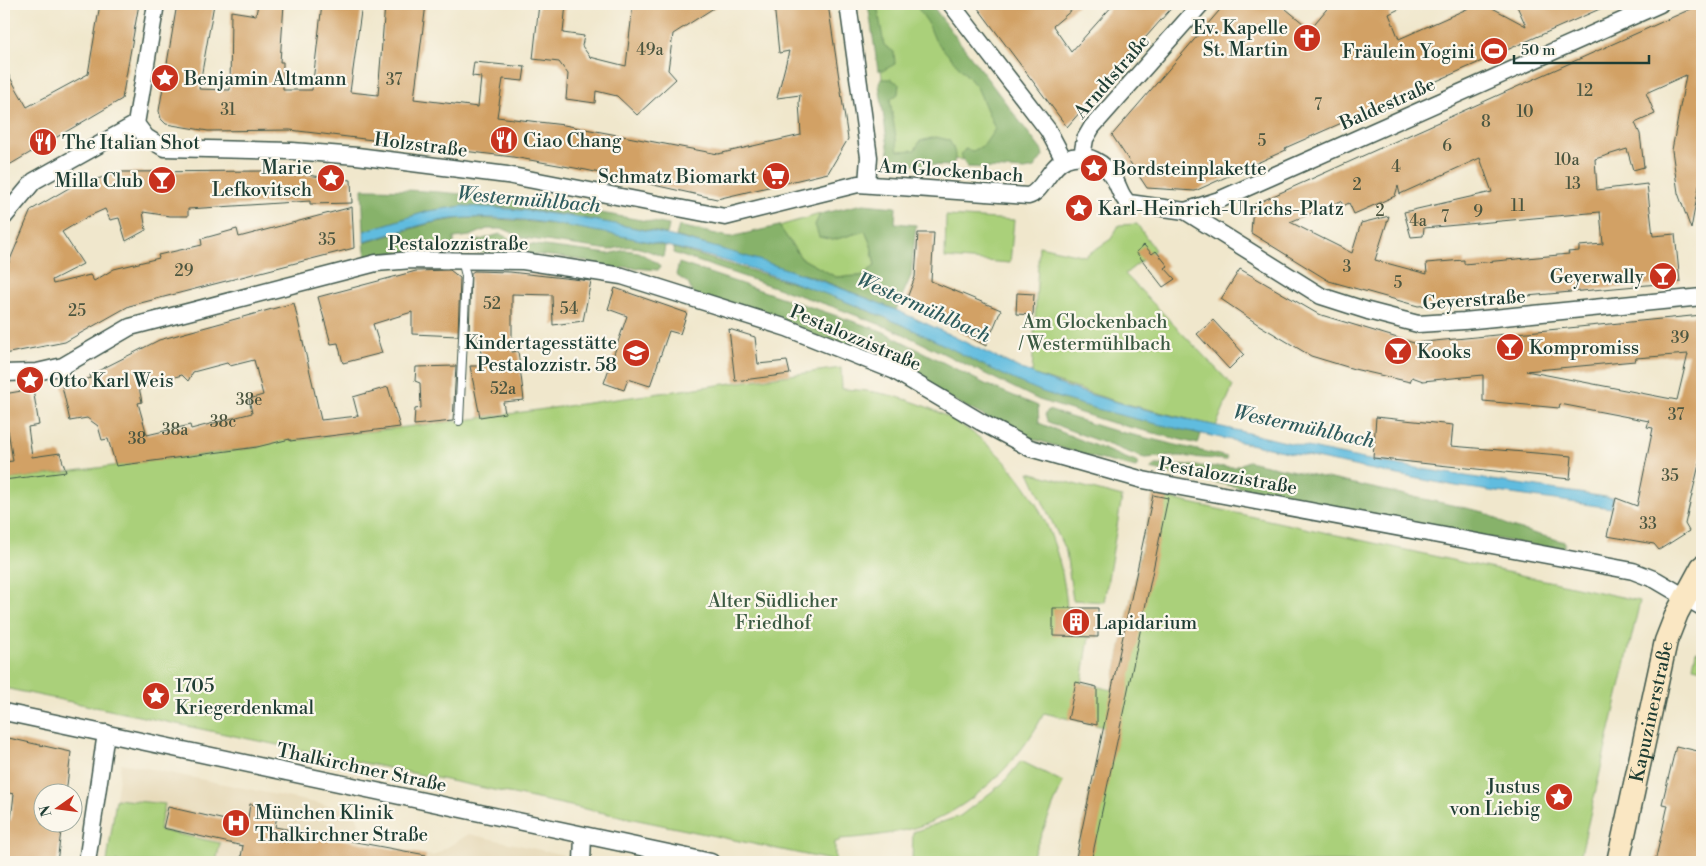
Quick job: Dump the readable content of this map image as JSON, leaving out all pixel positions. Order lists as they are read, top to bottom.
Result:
{
  "streets": {
    "main road": ["Kapuzinerstraße"],
    "street": [
      "Arndtstraße",
      "Baldestraße",
      "Holzstraße",
      "Am Glockenbach",
      "Pestalozzistraße",
      "Geyerstraße",
      "Thalkirchner Straße"
    ]
  },
  "crossings": [
    ["Baldestraße", "Geyerstraße"],
    ["Holzstraße", "Am Glockenbach"],
    ["Pestalozzistraße", "Kapuzinerstraße"]
  ],
  "water": ["Westermühlbach"],
  "parks": ["Am Glockenbach / Westermühlbach", "Alter Südlicher Friedhof"],
  "places": {
    "church": ["Ev. Kapelle St. Martin"],
    "sports": ["Fräulein Yogini"],
    "place": [
      "Benjamin Altmann",
      "Bordsteinplakette",
      "Marie Lefkovitsch",
      "Karl-Heinrich-Ulrichs-Platz",
      "Otto Karl Weis",
      "1705 Kriegerdenkmal",
      "Justus von Liebig"
    ],
    "restaurant": ["Ciao Chang", "The Italian Shot"],
    "supermarket": ["Schmatz Biomarkt"],
    "bar": [
      "Milla Club",
      "Geyerwally",
      "Kompromiss",
      "Kooks"
    ],
    "school or university": ["Kindertagesstätte Pestalozzistr. 58"],
    "building": ["Lapidarium"],
    "hospital": ["München Klinik Thalkirchner Straße"]
  },
  "house_numbers": [
    "49a",
    "37",
    "12",
    "7",
    "31",
    "10",
    "8",
    "5",
    "6",
    "10a",
    "4",
    "13",
    "2",
    "11",
    "2",
    "9",
    "7",
    "4a",
    "35",
    "3",
    "29",
    "5",
    "52",
    "54",
    "25",
    "39",
    "52a",
    "38e",
    "37",
    "38c",
    "38a",
    "38",
    "35",
    "33"
  ],
  "scale_bar": "50 m",
  "north": "left"
}
